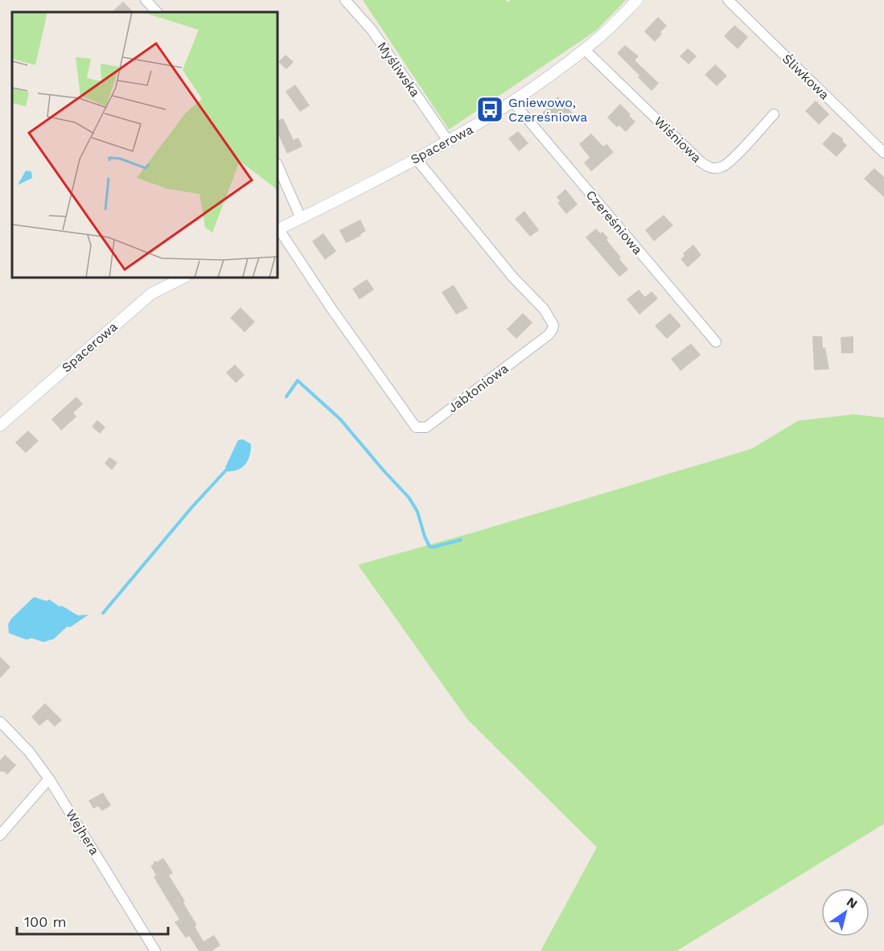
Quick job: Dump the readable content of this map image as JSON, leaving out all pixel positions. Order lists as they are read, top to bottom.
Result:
{
  "streets": {
    "street": [
      "Myśliwska",
      "Śliwkowa",
      "Wiśniowa",
      "Spacerowa",
      "Czereśniowa",
      "Jabłoniowa",
      "Wejhera"
    ]
  },
  "crossings": [
    ["Myśliwska", "Spacerowa"],
    ["Wiśniowa", "Spacerowa"],
    ["Spacerowa", "Czereśniowa"],
    ["Spacerowa", "Jabłoniowa"]
  ],
  "places": {
    "bus stop": ["Gniewowo, Czereśniowa"]
  },
  "scale_bar": "100 m",
  "north": "top right"
}
